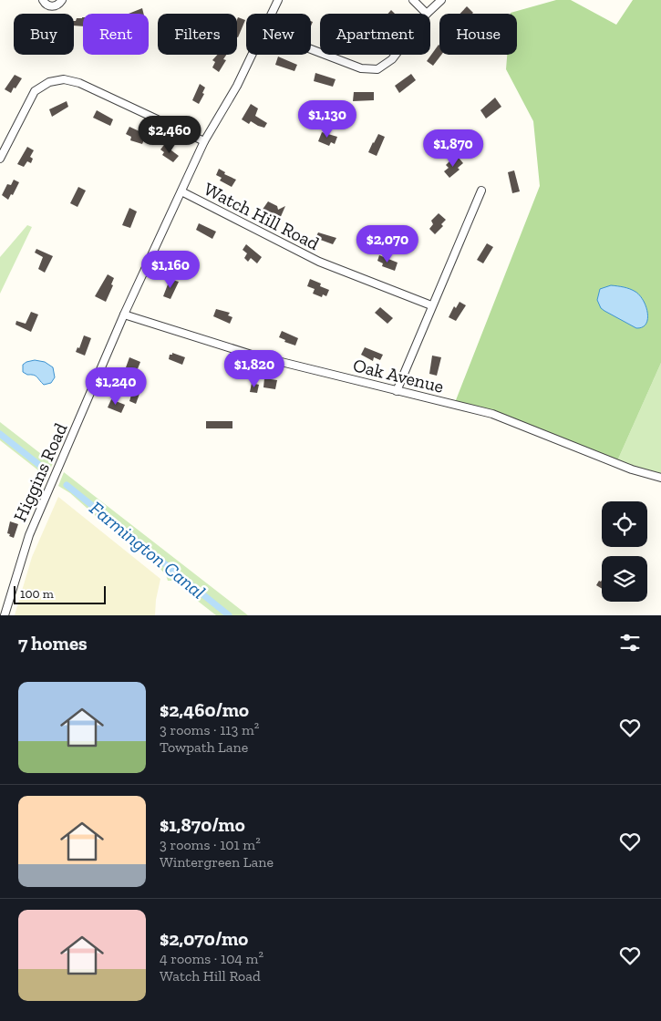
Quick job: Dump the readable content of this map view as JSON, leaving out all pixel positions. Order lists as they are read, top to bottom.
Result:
{
  "streets": {
    "street": ["Watch Hill Road", "Oak Avenue", "Higgins Road"]
  },
  "crossings": [
    ["Watch Hill Road", "Higgins Road"],
    ["Oak Avenue", "Higgins Road"]
  ],
  "water": ["Farmington Canal"],
  "scale_bar": "100 m",
  "page": {
    "chip": [
      "Buy",
      "Rent",
      "Filters",
      "New",
      "Apartment",
      "House"
    ],
    "price": [
      "$1,130",
      "$2,460",
      "$1,870",
      "$2,070",
      "$1,160",
      "$1,820",
      "$1,240"
    ],
    "scale": "100 m",
    "heading": "7 homes",
    "list": [
      {
        "name": "$2,460/mo",
        "note": "3 rooms · 113 m² · Towpath Lane"
      },
      {
        "name": "$1,870/mo",
        "note": "3 rooms · 101 m² · Wintergreen Lane"
      },
      {
        "name": "$2,070/mo",
        "note": "4 rooms · 104 m² · Watch Hill Road"
      }
    ]
  }
}
